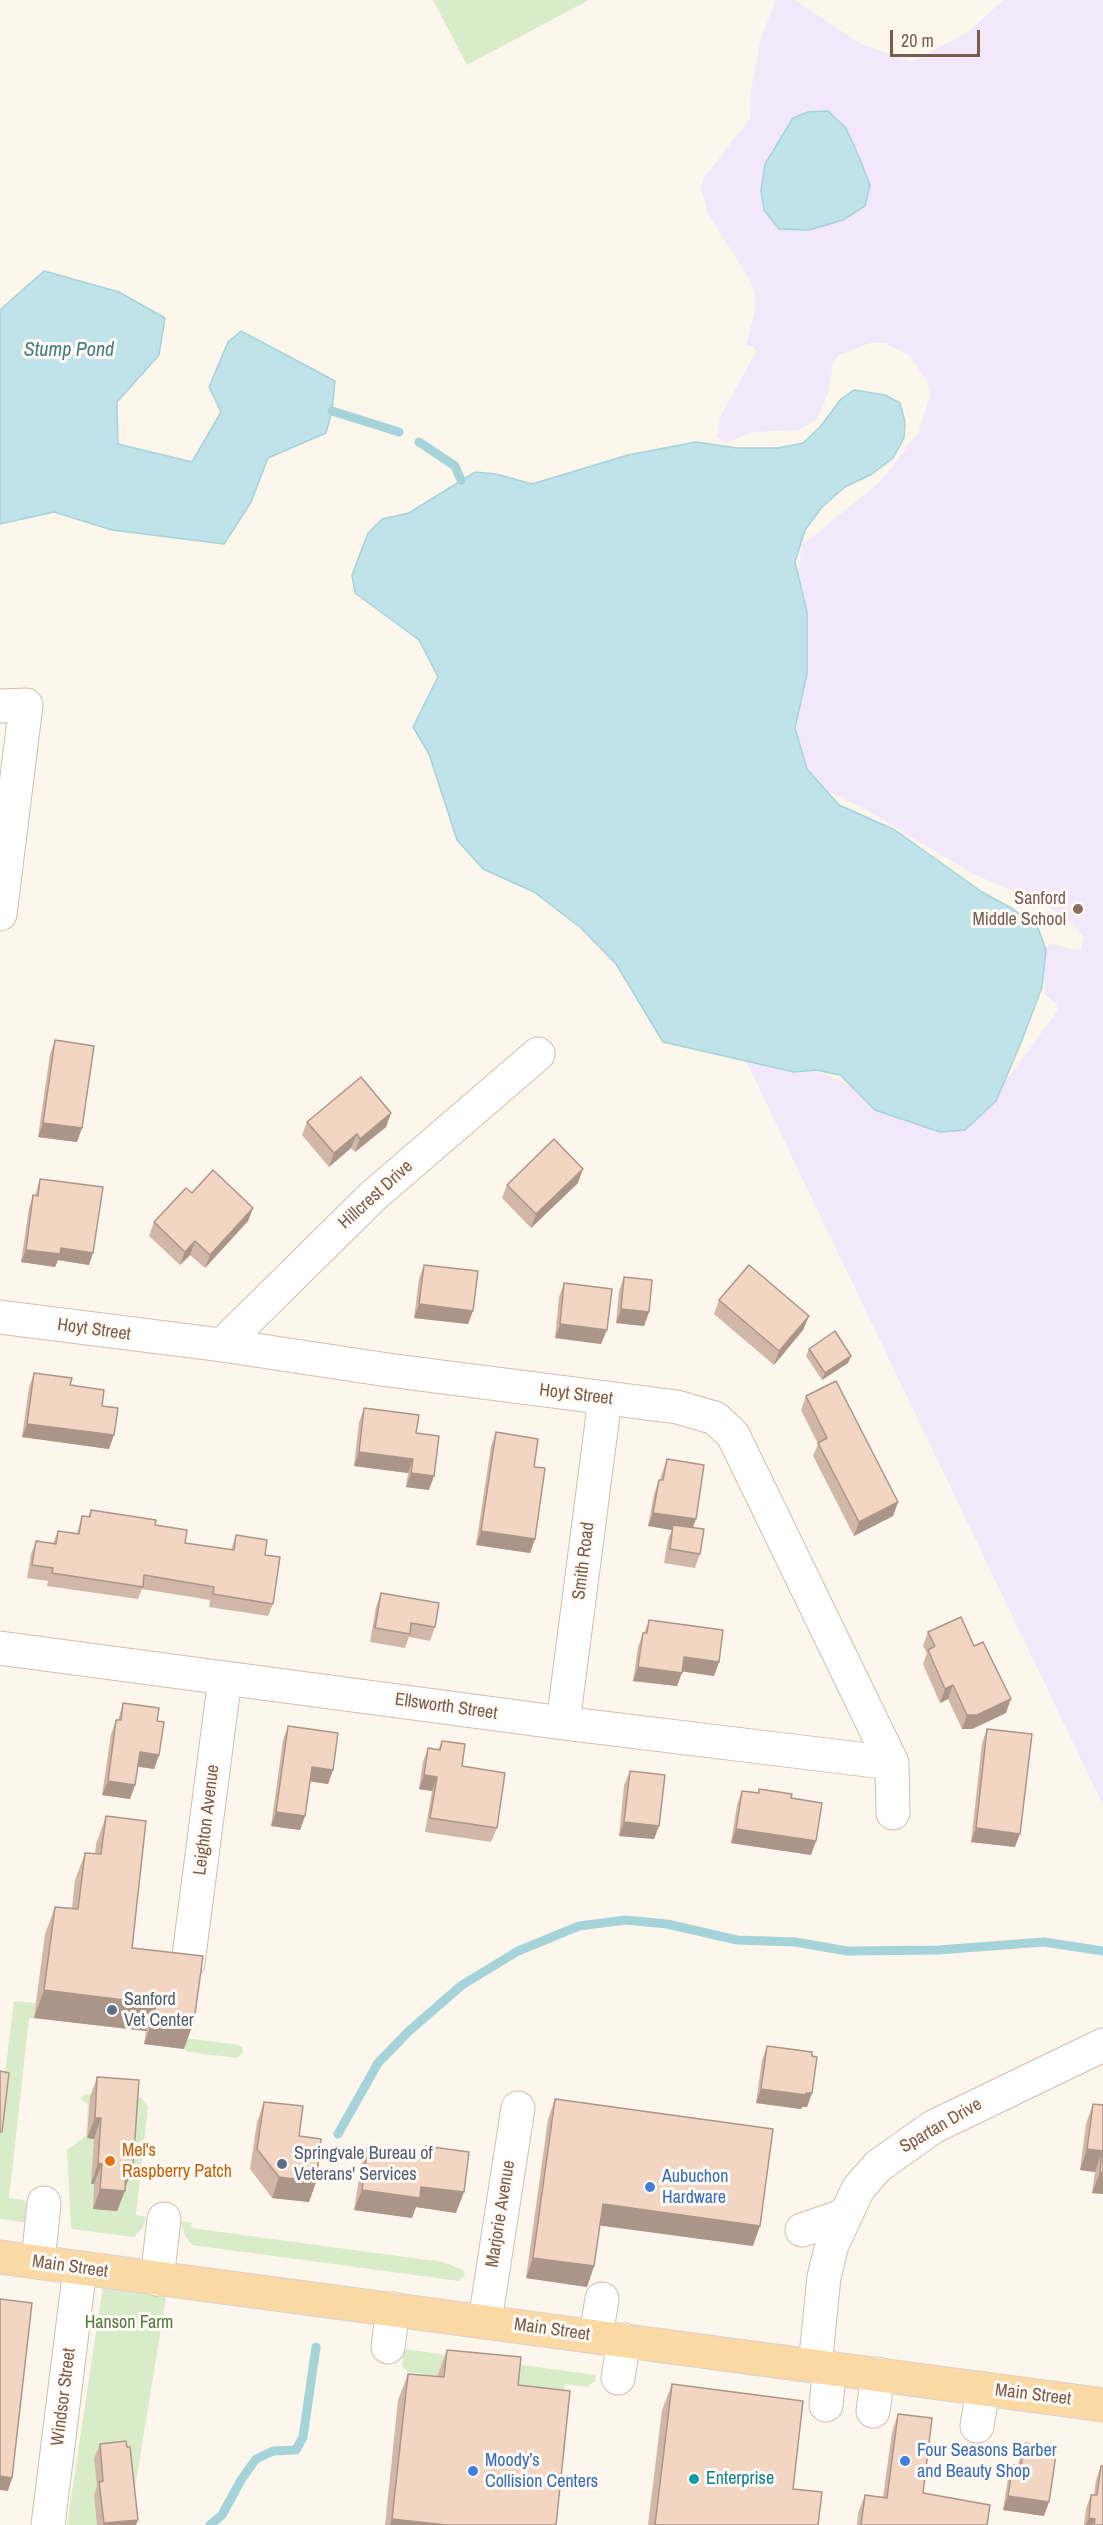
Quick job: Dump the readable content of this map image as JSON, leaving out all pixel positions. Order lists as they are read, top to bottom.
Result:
{
  "streets": {
    "main road": ["Main Street"],
    "street": [
      "Hillcrest Drive",
      "Hoyt Street",
      "Smith Road",
      "Ellsworth Street",
      "Leighton Avenue",
      "Spartan Drive",
      "Marjorie Avenue",
      "Windsor Street"
    ]
  },
  "crossings": [
    ["Hillcrest Drive", "Hoyt Street"],
    ["Hoyt Street", "Smith Road"],
    ["Hoyt Street", "Ellsworth Street"],
    ["Smith Road", "Ellsworth Street"],
    ["Ellsworth Street", "Leighton Avenue"],
    ["Spartan Drive", "Main Street"],
    ["Marjorie Avenue", "Main Street"],
    ["Main Street", "Windsor Street"]
  ],
  "water": ["Stump Pond"],
  "parks": ["Hanson Farm"],
  "places": [
    "Sanford Middle School",
    "Sanford Vet Center",
    "Mel's Raspberry Patch",
    "Springvale Bureau of Veterans' Services",
    "Aubuchon Hardware",
    "Four Seasons Barber and Beauty Shop",
    "Moody’s Collision Centers",
    "Enterprise"
  ],
  "scale_bar": "20 m"
}
